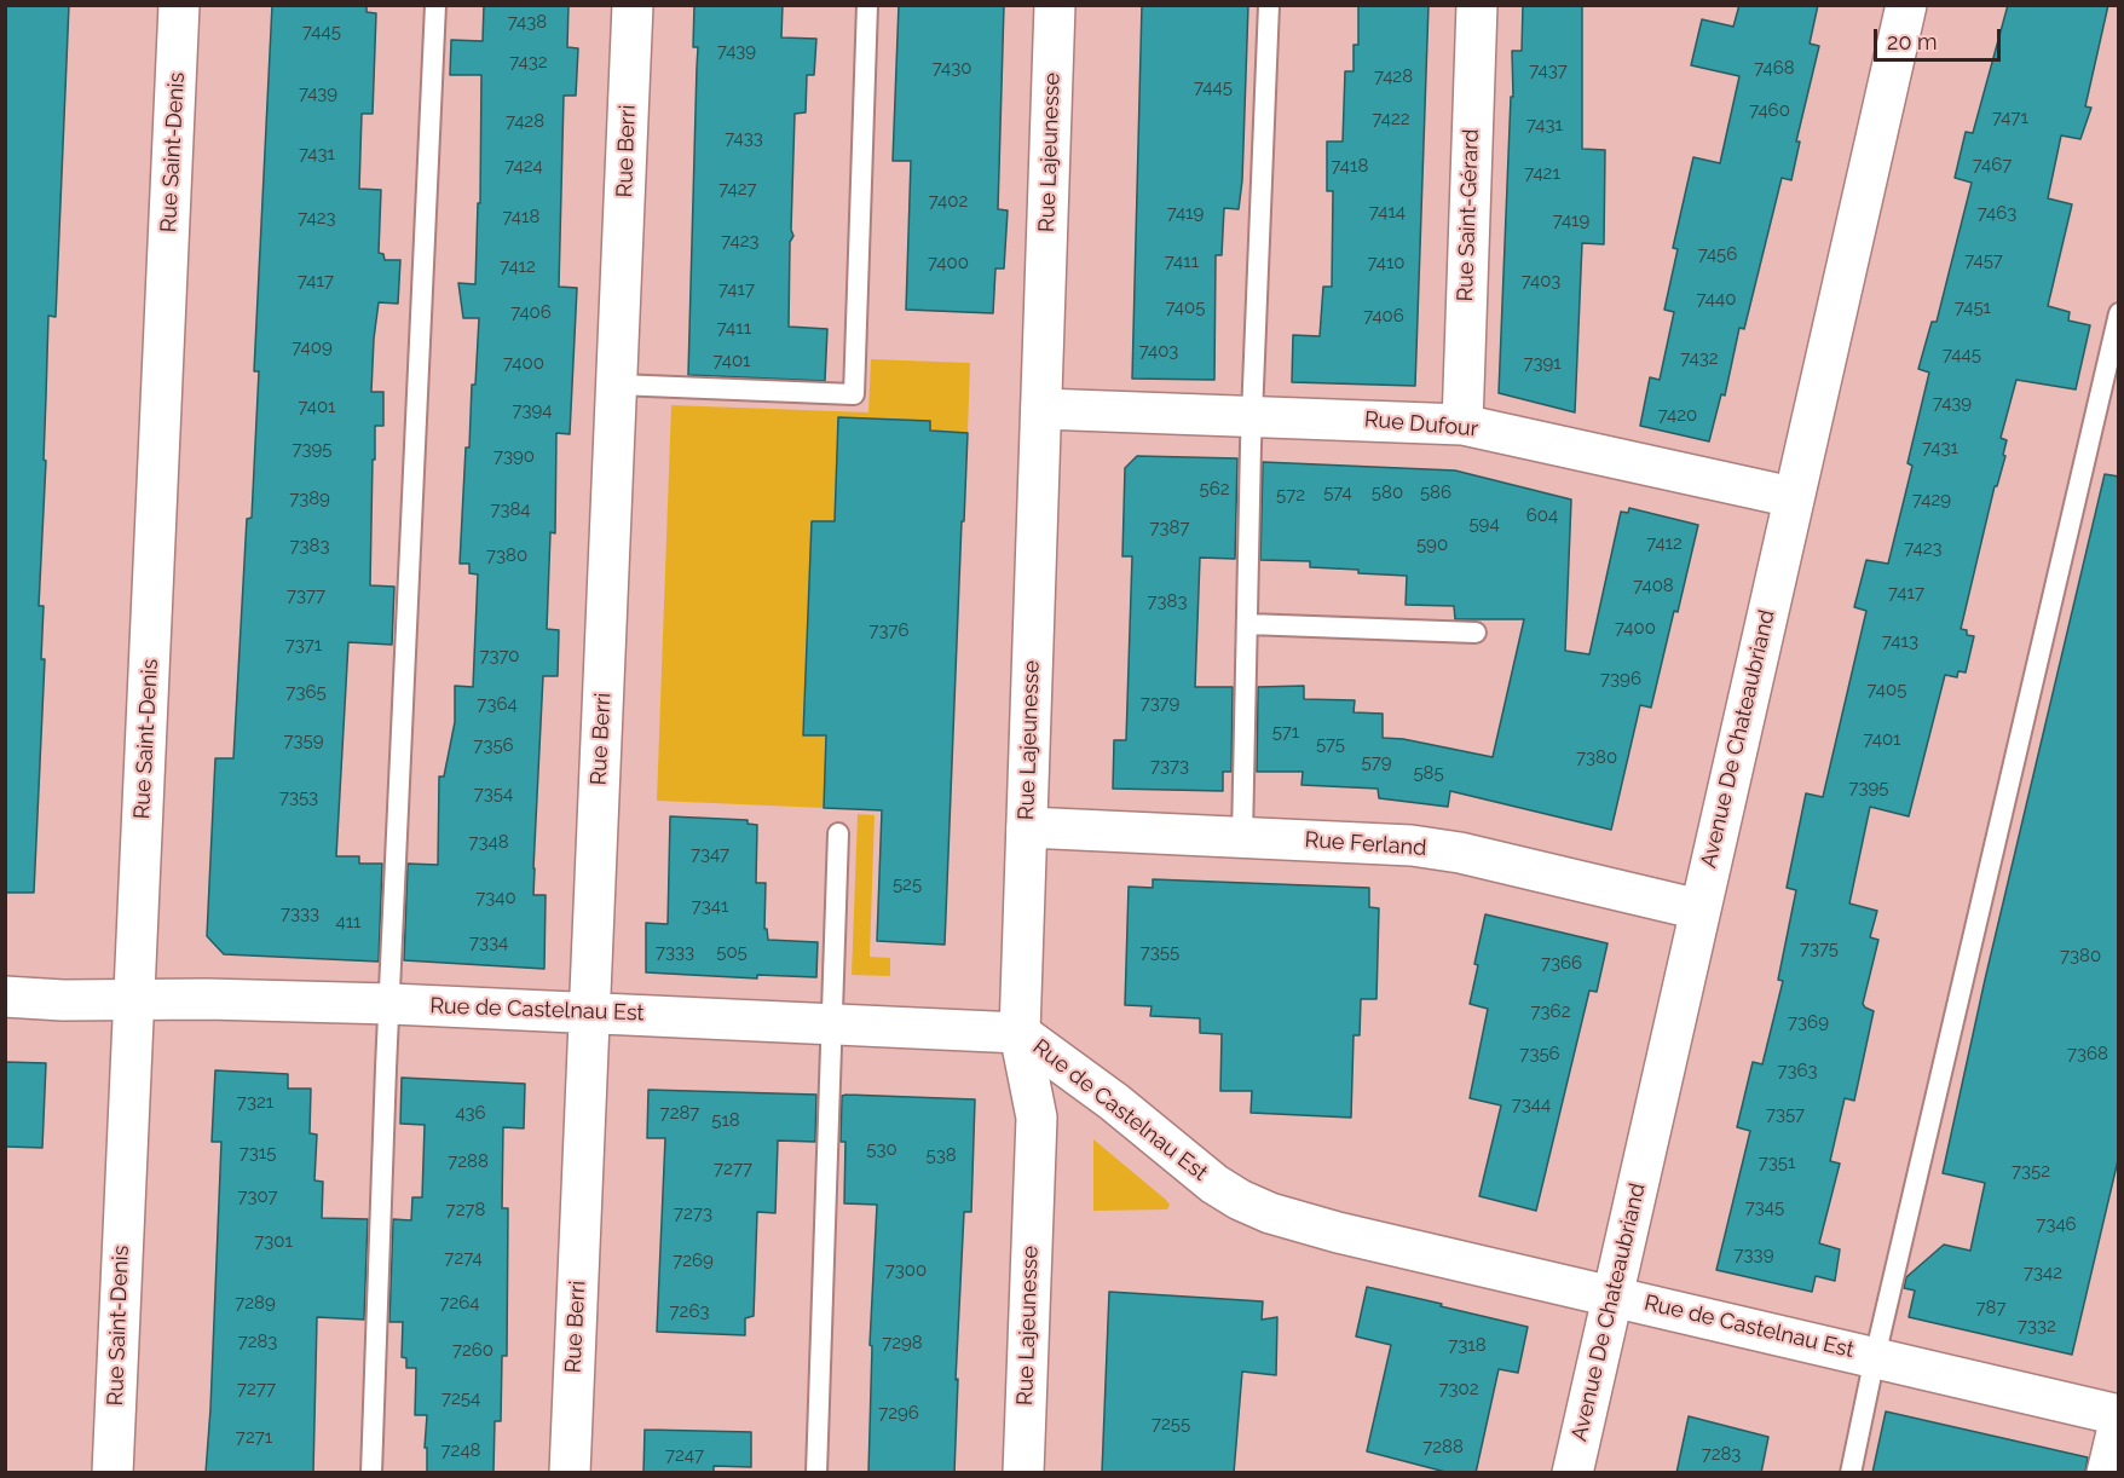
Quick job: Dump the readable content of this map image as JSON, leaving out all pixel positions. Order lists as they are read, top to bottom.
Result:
{
  "streets": {
    "street": [
      "Rue Berri",
      "Rue Saint-Denis",
      "Rue Lajeunesse",
      "Rue Saint-Gérard",
      "Rue Dufour",
      "Avenue De Chateaubriand",
      "Rue Ferland",
      "Rue de Castelnau Est"
    ]
  },
  "crossings": [
    ["Rue Berri", "Rue de Castelnau Est"],
    ["Rue Saint-Denis", "Rue de Castelnau Est"],
    ["Rue Lajeunesse", "Rue Dufour"],
    ["Rue Lajeunesse", "Rue Ferland"],
    ["Rue Lajeunesse", "Rue de Castelnau Est"],
    ["Rue Saint-Gérard", "Rue Dufour"],
    ["Rue Dufour", "Avenue De Chateaubriand"],
    ["Avenue De Chateaubriand", "Rue Ferland"],
    ["Avenue De Chateaubriand", "Rue de Castelnau Est"]
  ],
  "house_numbers": [
    "7438",
    "7445",
    "7439",
    "7432",
    "7430",
    "7468",
    "7437",
    "7428",
    "7445",
    "7439",
    "7460",
    "7471",
    "7422",
    "7428",
    "7431",
    "7433",
    "7431",
    "7467",
    "7424",
    "7418",
    "7421",
    "7427",
    "7402",
    "7414",
    "7419",
    "7463",
    "7418",
    "7423",
    "7419",
    "7423",
    "7456",
    "7457",
    "7411",
    "7400",
    "7410",
    "7412",
    "7417",
    "7403",
    "7417",
    "7440",
    "7405",
    "7451",
    "7406",
    "7406",
    "7411",
    "7409",
    "7403",
    "7445",
    "7432",
    "7401",
    "7400",
    "7391",
    "7439",
    "7401",
    "7394",
    "7420",
    "7431",
    "7395",
    "7390",
    "562",
    "574",
    "580",
    "586",
    "572",
    "7389",
    "7429",
    "7384",
    "604",
    "594",
    "7387",
    "7412",
    "590",
    "7383",
    "7423",
    "7380",
    "7408",
    "7417",
    "7377",
    "7383",
    "7400",
    "7376",
    "7413",
    "7371",
    "7370",
    "7396",
    "7405",
    "7365",
    "7379",
    "7364",
    "571",
    "7401",
    "7359",
    "575",
    "7356",
    "7380",
    "579",
    "7373",
    "585",
    "7395",
    "7354",
    "7353",
    "7348",
    "7347",
    "525",
    "7340",
    "7341",
    "7333",
    "411",
    "7334",
    "7375",
    "7333",
    "505",
    "7355",
    "7380",
    "7366",
    "7362",
    "7369",
    "7356",
    "7368",
    "7363",
    "7321",
    "7344",
    "436",
    "7287",
    "7357",
    "518",
    "530",
    "7315",
    "538",
    "7288",
    "7351",
    "7277",
    "7352",
    "7307",
    "7345",
    "7278",
    "7273",
    "7346",
    "7301",
    "7339",
    "7274",
    "7269",
    "7300",
    "7342",
    "7289",
    "7264",
    "787",
    "7263",
    "7332",
    "7283",
    "7298",
    "7318",
    "7260",
    "7277",
    "7302",
    "7254",
    "7296",
    "7255",
    "7271",
    "7288",
    "7248",
    "7283",
    "7247"
  ],
  "scale_bar": "20 m"
}
